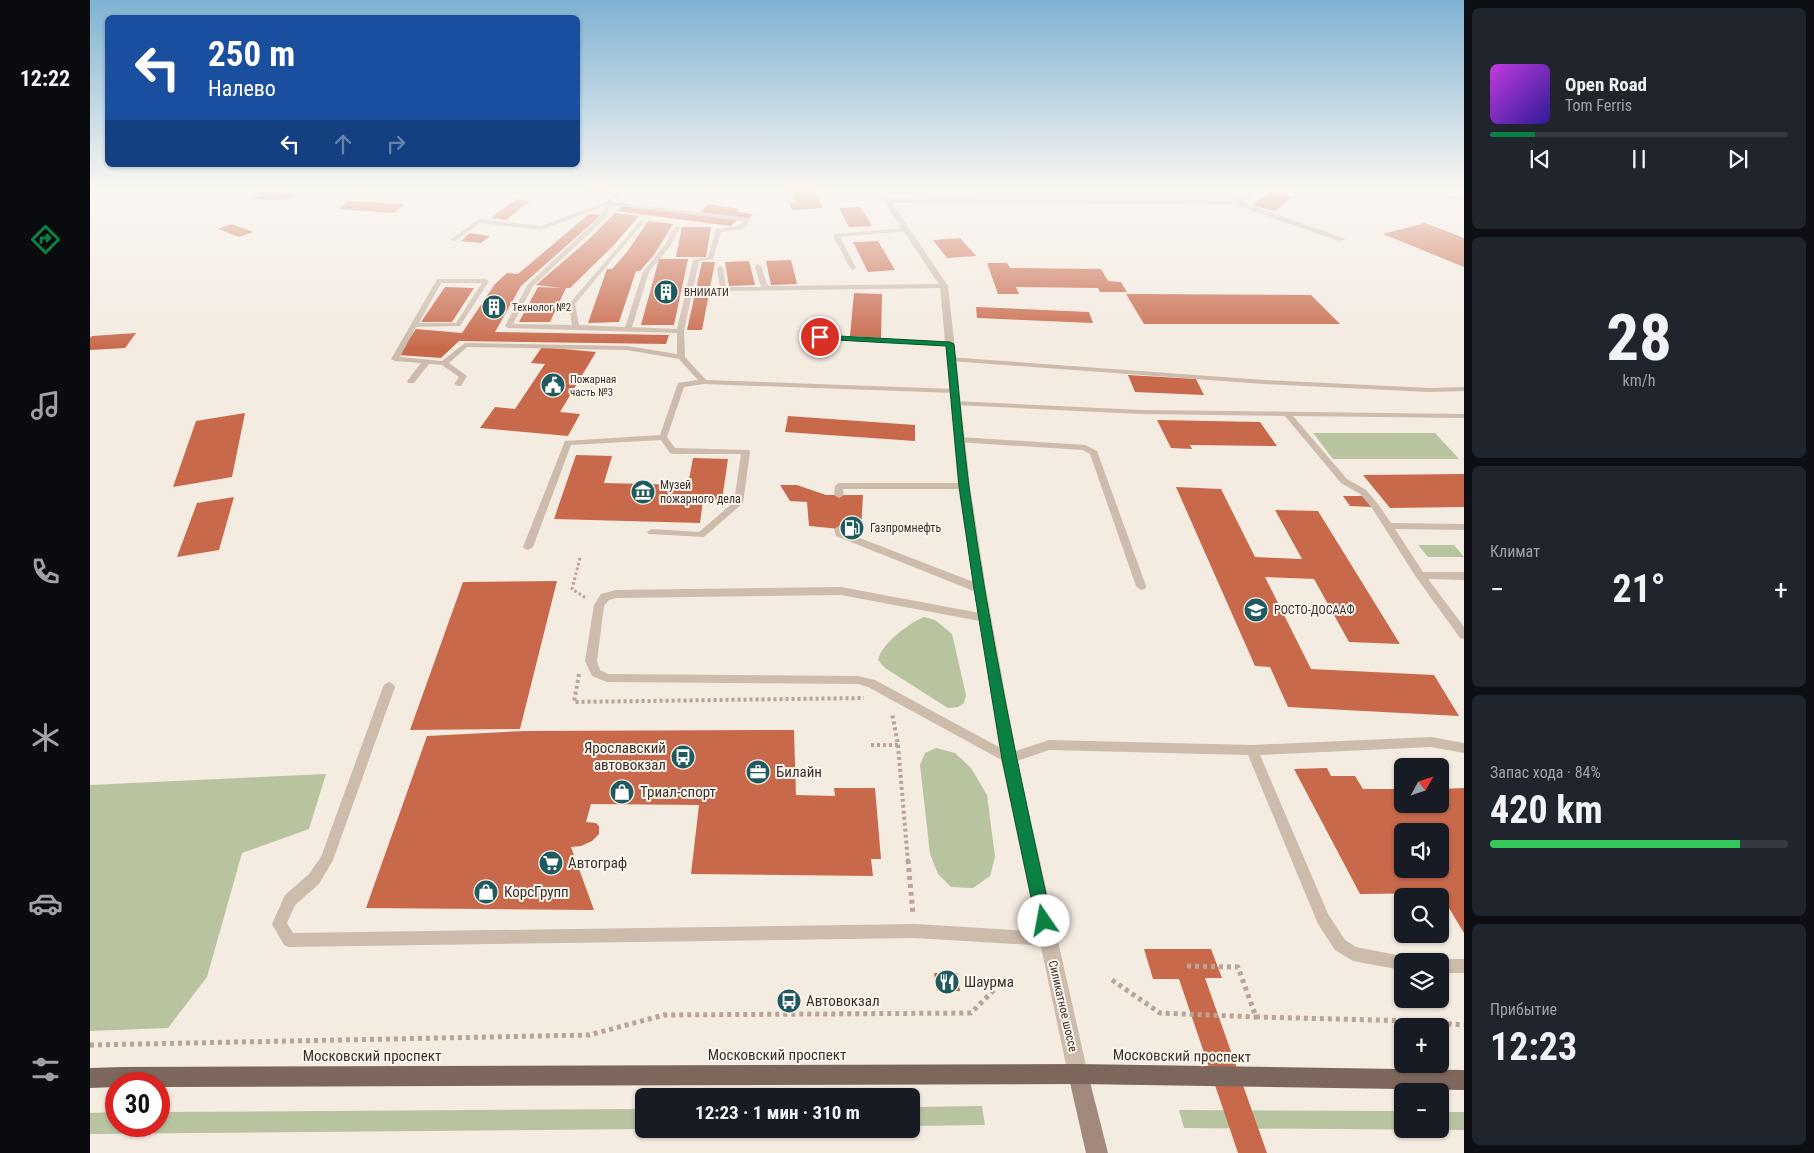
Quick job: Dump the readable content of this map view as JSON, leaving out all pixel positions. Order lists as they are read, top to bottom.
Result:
{
  "streets": {
    "main road": ["Московский проспект"],
    "street": ["Силикатное шоссе"]
  },
  "crossings": [
    ["Силикатное шоссе", "Московский проспект"]
  ],
  "places": {
    "building": ["ВНИИАТИ", "Технолог №2"],
    "public building": ["Пожарная часть №3"],
    "museum": ["Музей пожарного дела"],
    "fuel station": ["Газпромнефть"],
    "school or university": ["РОСТО-ДОСААФ"],
    "bus stop": ["Ярославский автовокзал", "Автовокзал"],
    "office": ["Билайн"],
    "shop": ["Триал-спорт", "КорсГрупп"],
    "supermarket": ["Автограф"],
    "restaurant": ["Шаурма"]
  },
  "north": "top right",
  "page": {
    "tabs": "12:22",
    "turn": ["250 m", "Налево"],
    "song": ["Open Road", "Tom Ferris"],
    "tile": [
      ["28", "km/h"],
      "Климат",
      ["Запас хода · 84%", "420 km"],
      ["Прибытие", "12:23"]
    ],
    "heat": ["−", "21°", "+"],
    "map_buttons": ["+", "−"],
    "limit": "30",
    "trip": "12:23 · 1 мин · 310 m"
  }
}
